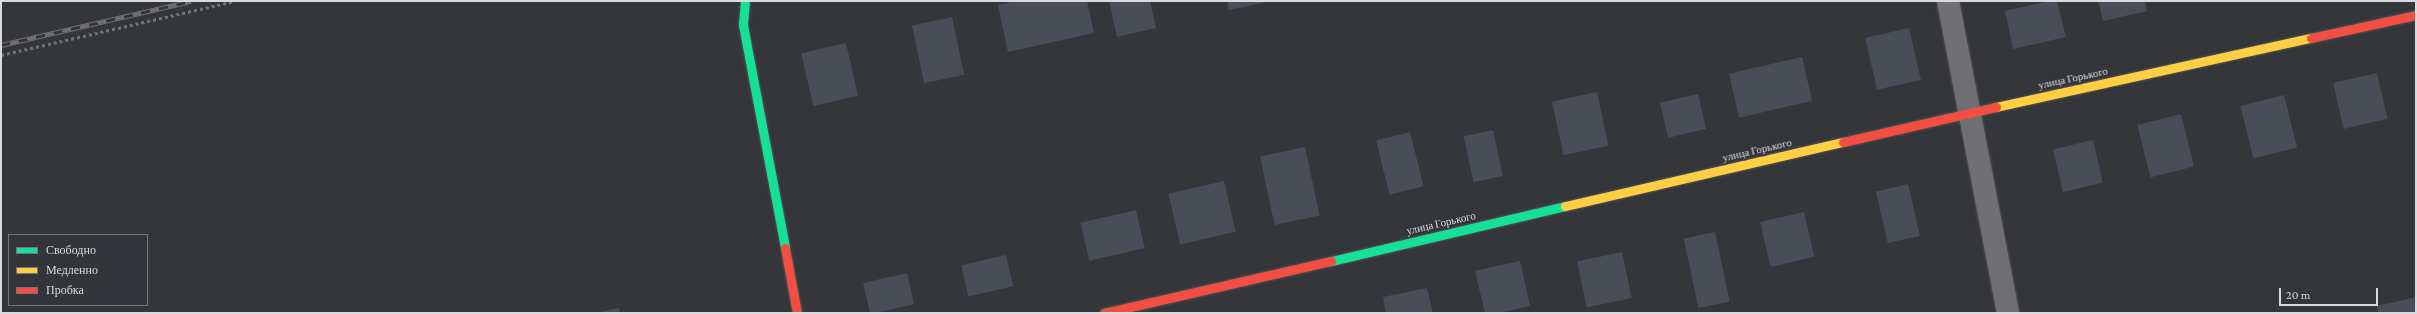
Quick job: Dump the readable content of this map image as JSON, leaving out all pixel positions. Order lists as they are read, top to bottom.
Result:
{
  "streets": {
    "street": ["улица Горького"]
  },
  "legend": ["Свободно", "Медленно", "Пробка"],
  "scale_bar": "20 m"
}
